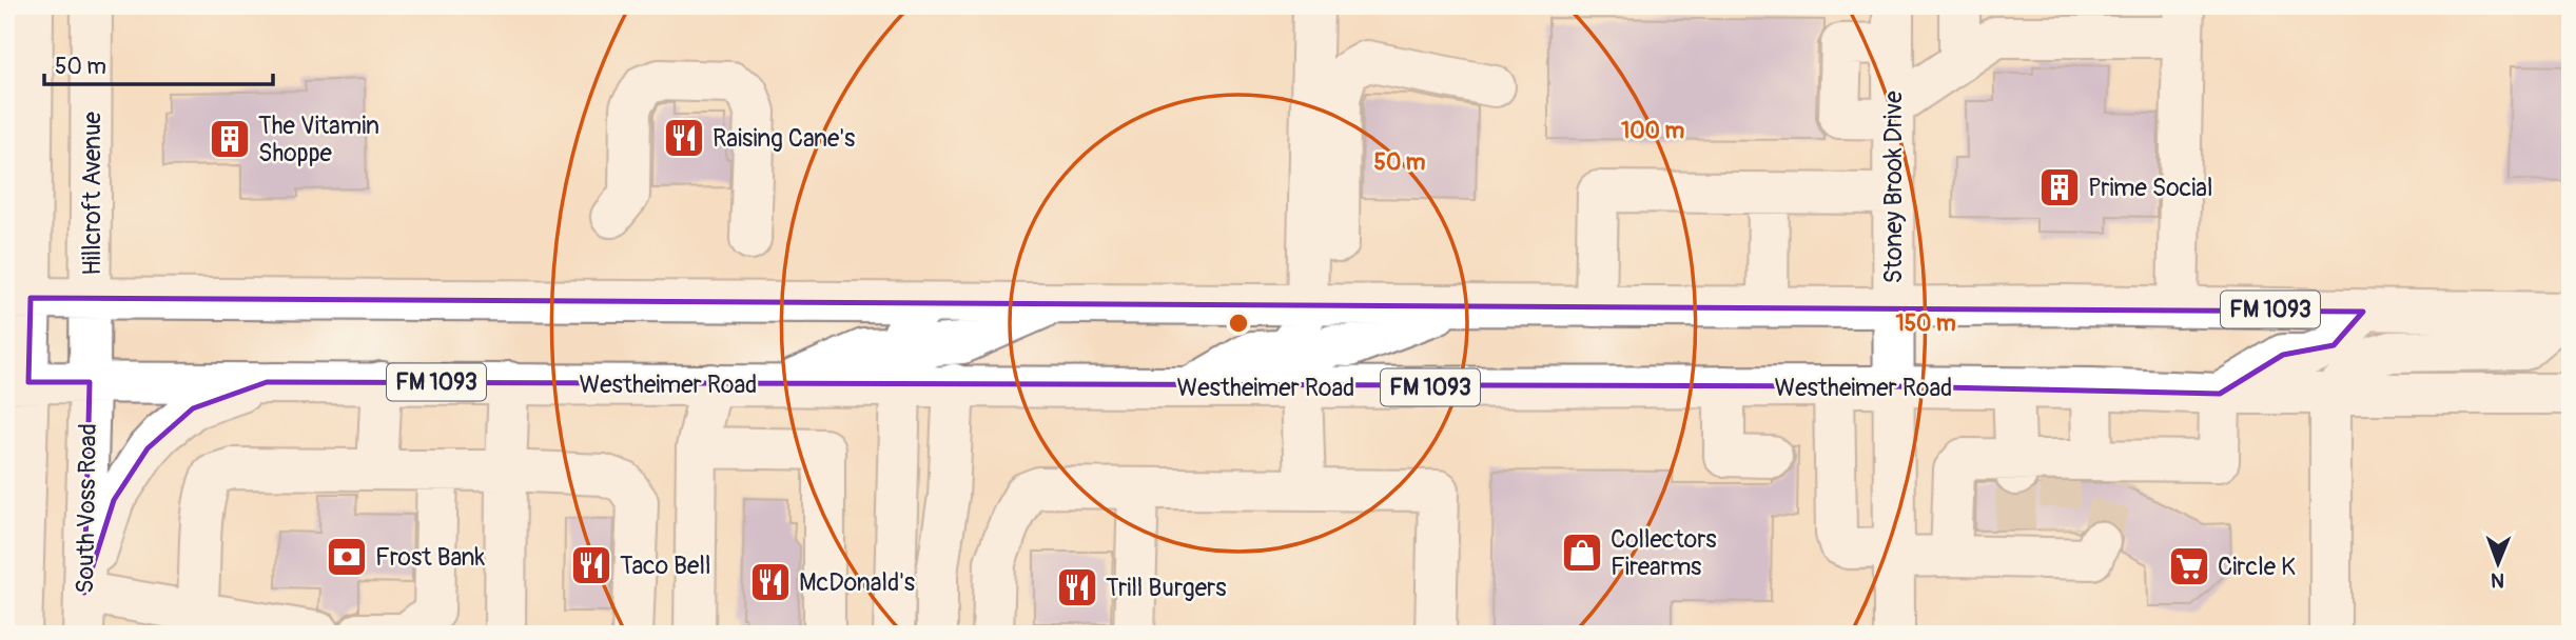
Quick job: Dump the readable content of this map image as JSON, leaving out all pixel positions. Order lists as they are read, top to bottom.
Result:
{
  "streets": {
    "main road": [
      "Stoney Brook Drive",
      "Hillcroft Avenue",
      "FM 1093",
      "Westheimer Road",
      "South Voss Road"
    ]
  },
  "crossings": [
    ["Stoney Brook Drive", "FM 1093"],
    ["Stoney Brook Drive", "Westheimer Road"],
    ["Hillcroft Avenue", "FM 1093"],
    ["Hillcroft Avenue", "Westheimer Road"],
    ["Hillcroft Avenue", "South Voss Road"],
    ["Westheimer Road", "South Voss Road"]
  ],
  "places": {
    "restaurant": [
      "Raising Cane's",
      "Taco Bell",
      "McDonald's",
      "Trill Burgers"
    ],
    "building": ["The Vitamin Shoppe", "Prime Social"],
    "shop": ["Collectors Firearms"],
    "bank": ["Frost Bank"],
    "supermarket": ["Circle K"]
  },
  "scale_bar": "50 m",
  "north": "bottom",
  "rings": ["100 m", "50 m", "150 m"]
}
